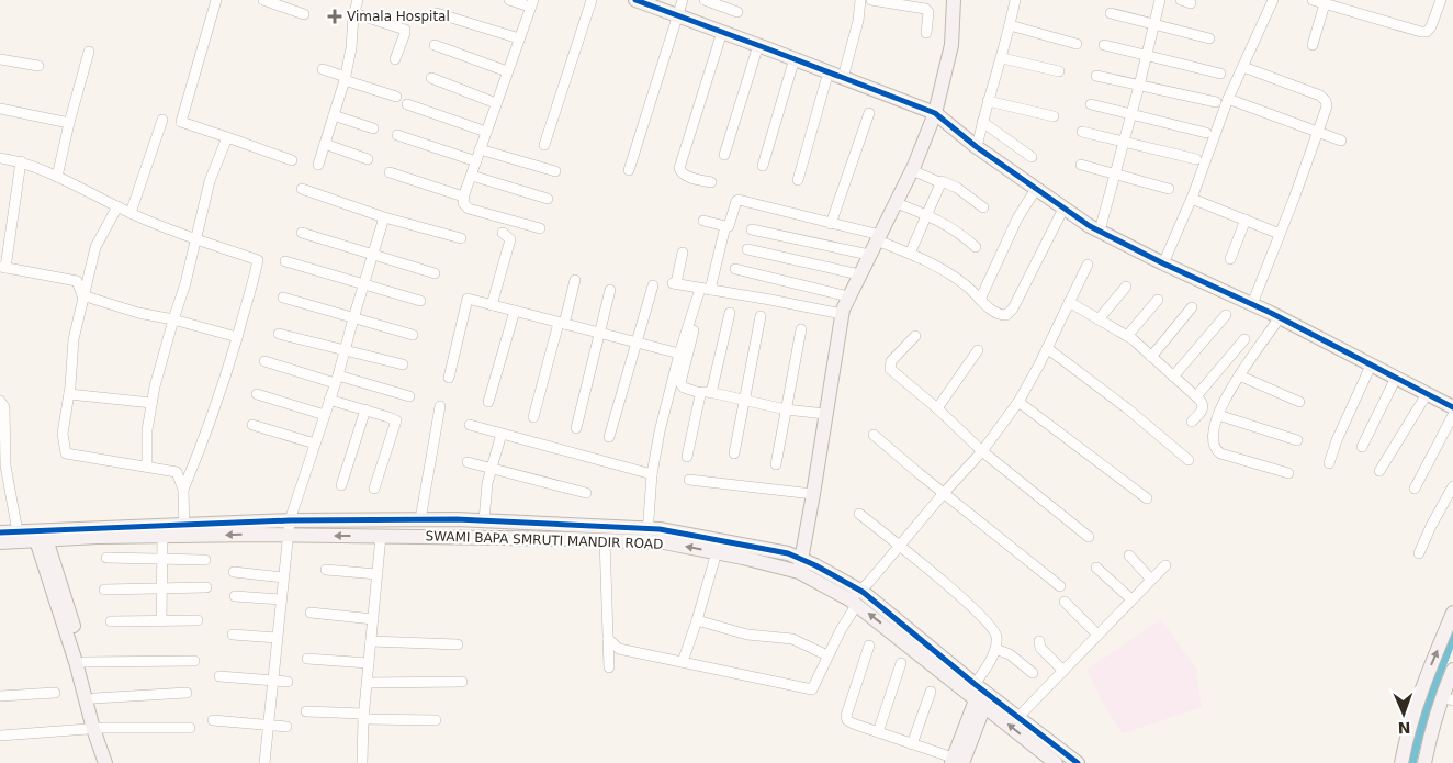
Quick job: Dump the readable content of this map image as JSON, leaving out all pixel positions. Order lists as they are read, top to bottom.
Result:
{
  "streets": {
    "street": ["SWAMI BAPA SMRUTI MANDIR ROAD"]
  },
  "places": {
    "health": ["Vimala Hospital"]
  },
  "north": "bottom"
}
